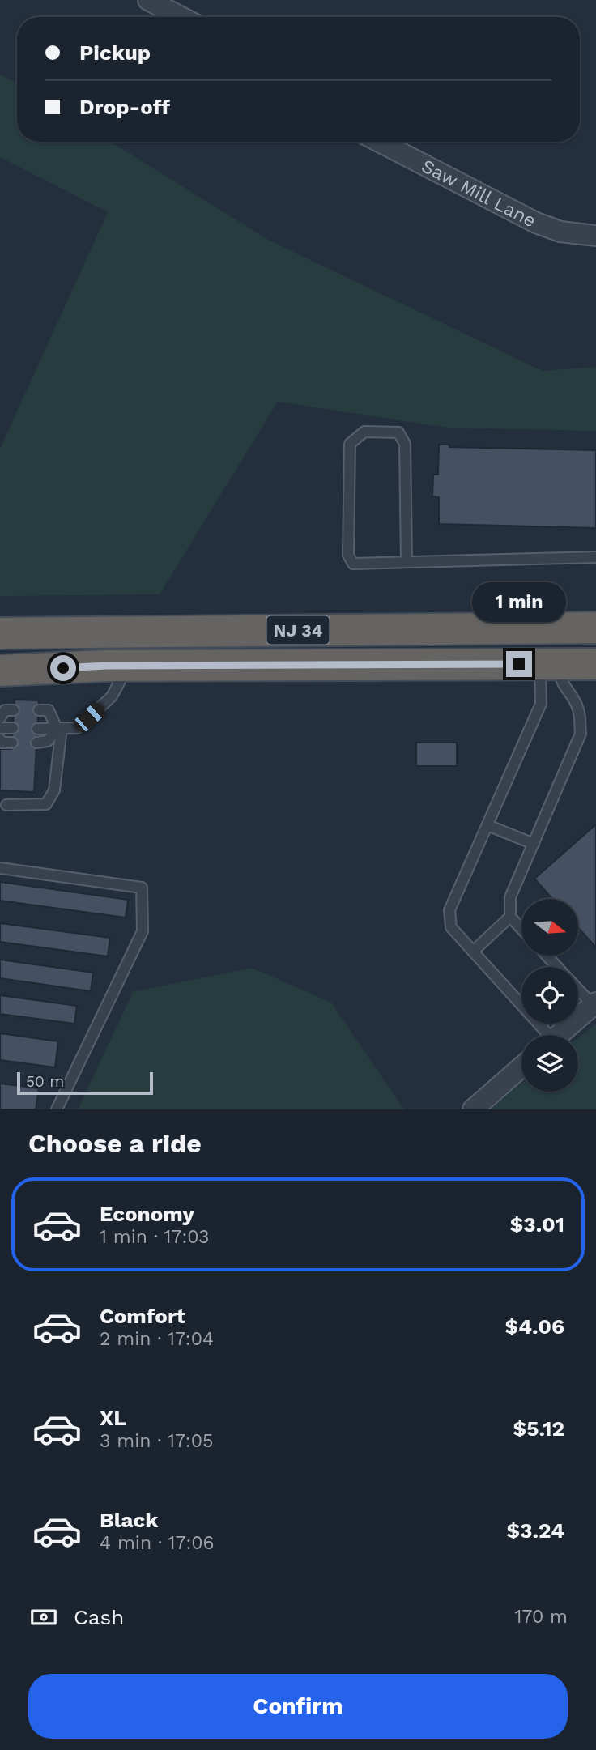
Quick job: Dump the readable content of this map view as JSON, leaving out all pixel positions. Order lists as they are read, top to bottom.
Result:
{
  "streets": {
    "highway": ["NJ 34"],
    "street": ["Saw Mill Lane"]
  },
  "scale_bar": "50 m",
  "north": "right",
  "page": {
    "banner": ["Pickup", "Drop-off"],
    "bubble": "1 min",
    "scale": "50 m",
    "heading": "Choose a ride",
    "list": [
      {
        "name": "Economy",
        "note": "1 min · 17:03",
        "value": "$3.01"
      },
      {
        "name": "Comfort",
        "note": "2 min · 17:04",
        "value": "$4.06"
      },
      {
        "name": "XL",
        "note": "3 min · 17:05",
        "value": "$5.12"
      },
      {
        "name": "Black",
        "note": "4 min · 17:06",
        "value": "$3.24"
      }
    ],
    "pay": ["Cash", "170 m"],
    "buttons": "Confirm"
  }
}
